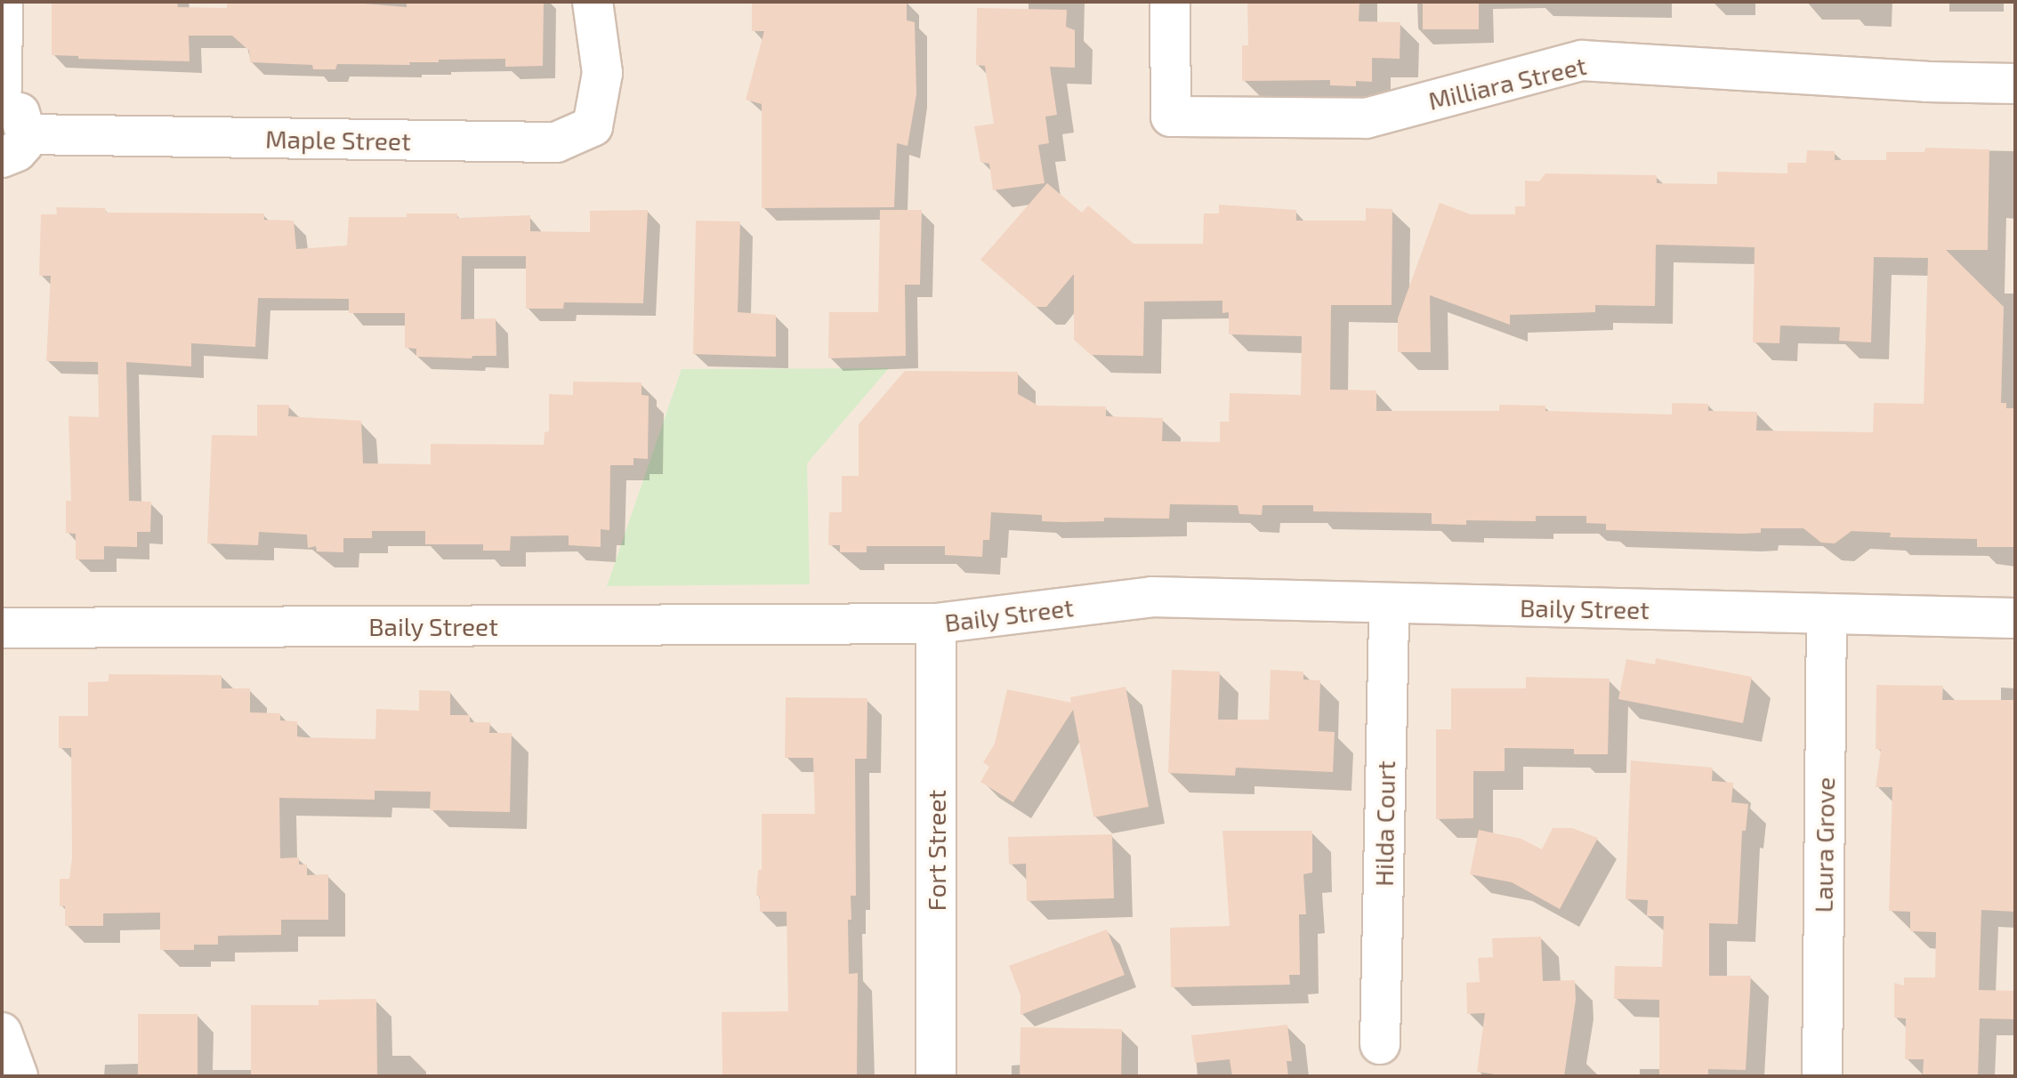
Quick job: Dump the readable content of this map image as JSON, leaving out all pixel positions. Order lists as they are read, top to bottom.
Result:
{
  "streets": {
    "street": [
      "Milliara Street",
      "Maple Street",
      "Baily Street",
      "Hilda Court",
      "Laura Grove",
      "Fort Street"
    ]
  },
  "crossings": [
    ["Baily Street", "Hilda Court"],
    ["Baily Street", "Laura Grove"],
    ["Baily Street", "Fort Street"]
  ]
}
